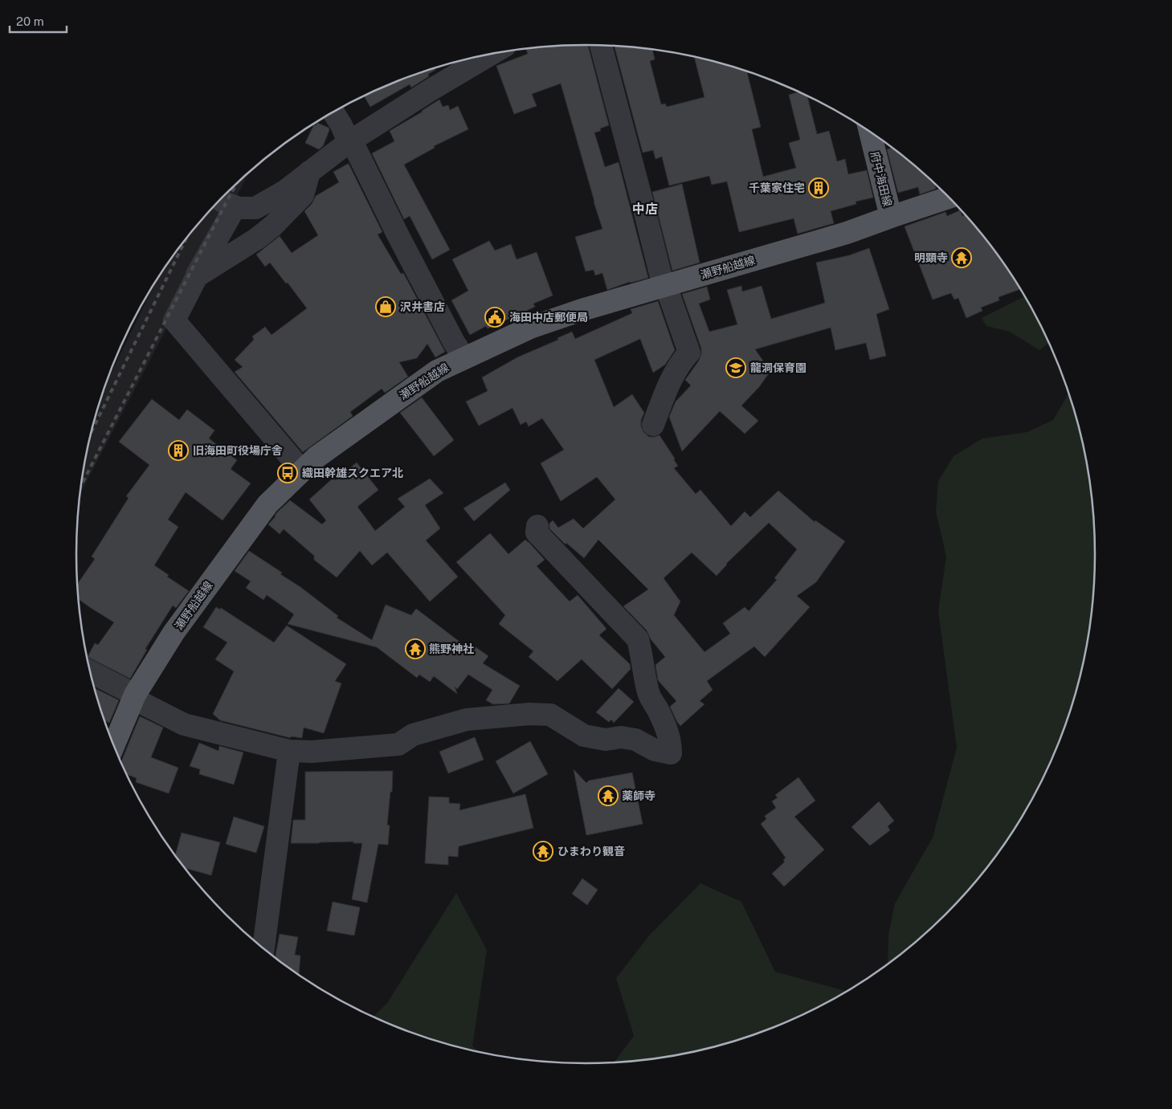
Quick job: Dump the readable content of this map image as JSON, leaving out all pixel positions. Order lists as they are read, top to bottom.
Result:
{
  "streets": {
    "main road": ["府中海田線", "瀬野船越線"]
  },
  "crossings": [
    ["府中海田線", "瀬野船越線"]
  ],
  "districts": ["中店"],
  "places": {
    "building": ["千葉家住宅", "旧海田町役場庁舎"],
    "temple": [
      "明顕寺",
      "熊野神社",
      "薬師寺",
      "ひまわり観音"
    ],
    "shop": ["沢井書店"],
    "public building": ["海田中店郵便局"],
    "school or university": ["龍洞保育園"],
    "bus stop": ["織田幹雄スクエア北"]
  },
  "scale_bar": "20 m"
}
